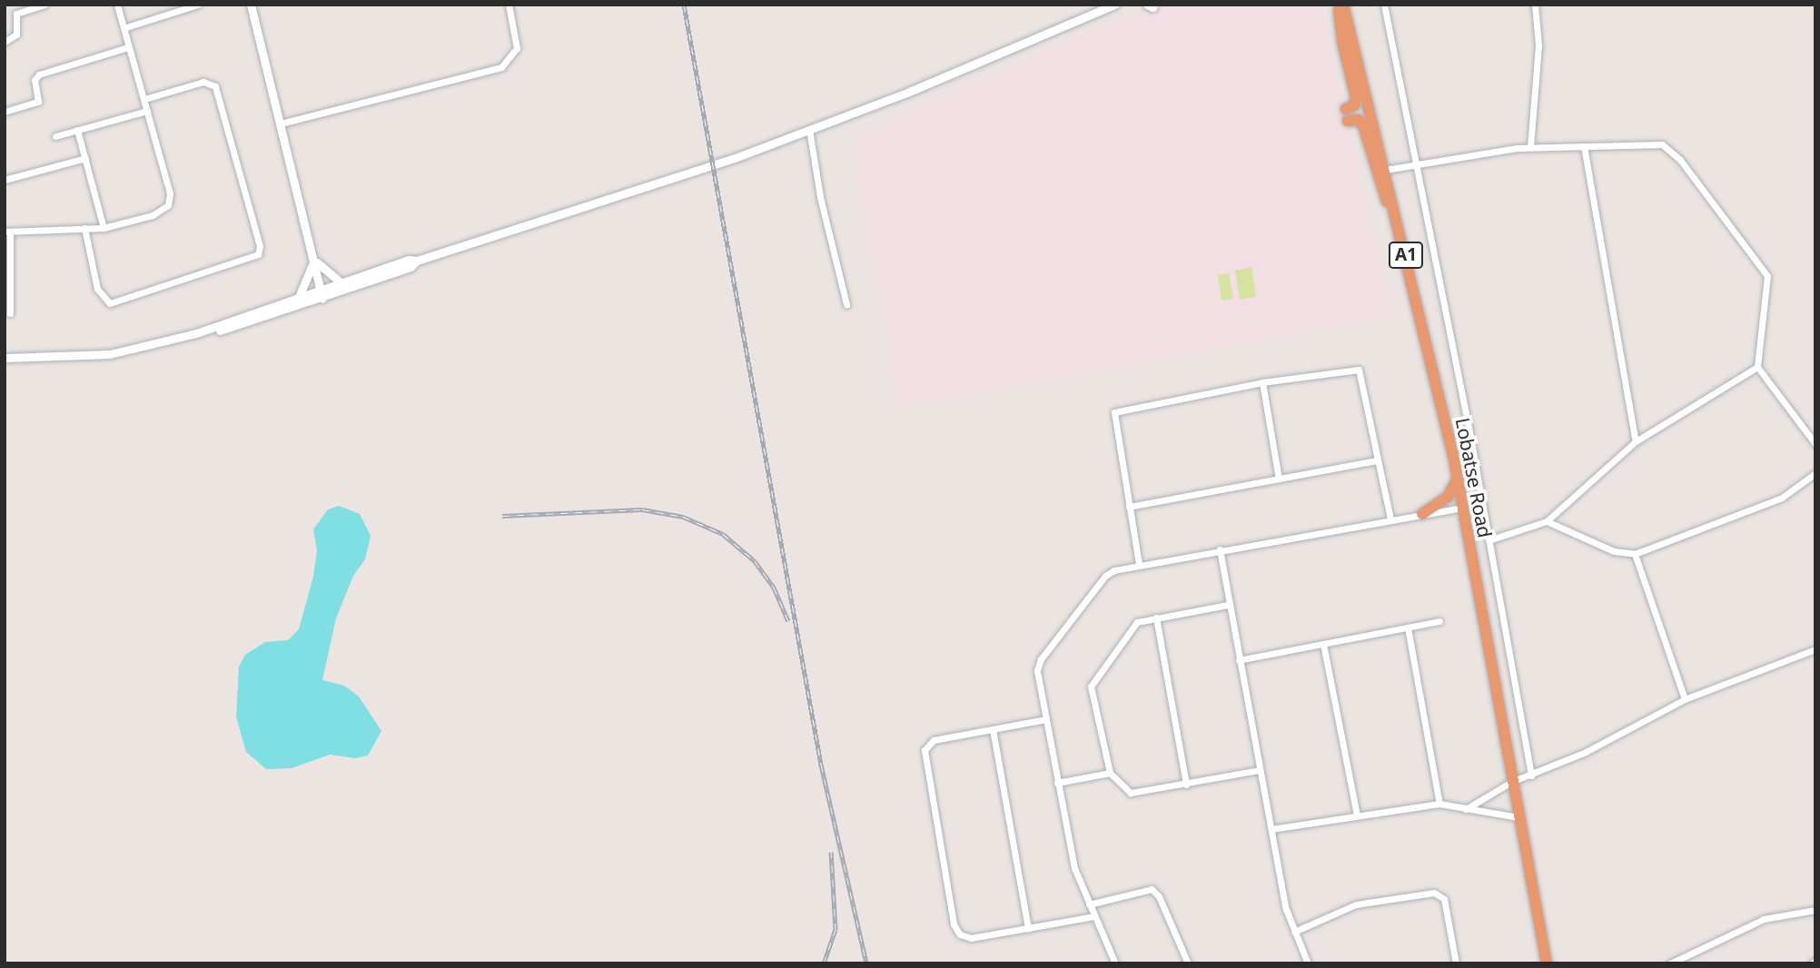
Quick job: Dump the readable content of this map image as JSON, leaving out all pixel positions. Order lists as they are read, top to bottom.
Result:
{
  "streets": {
    "highway": ["A1", "Lobatse Road"]
  }
}
